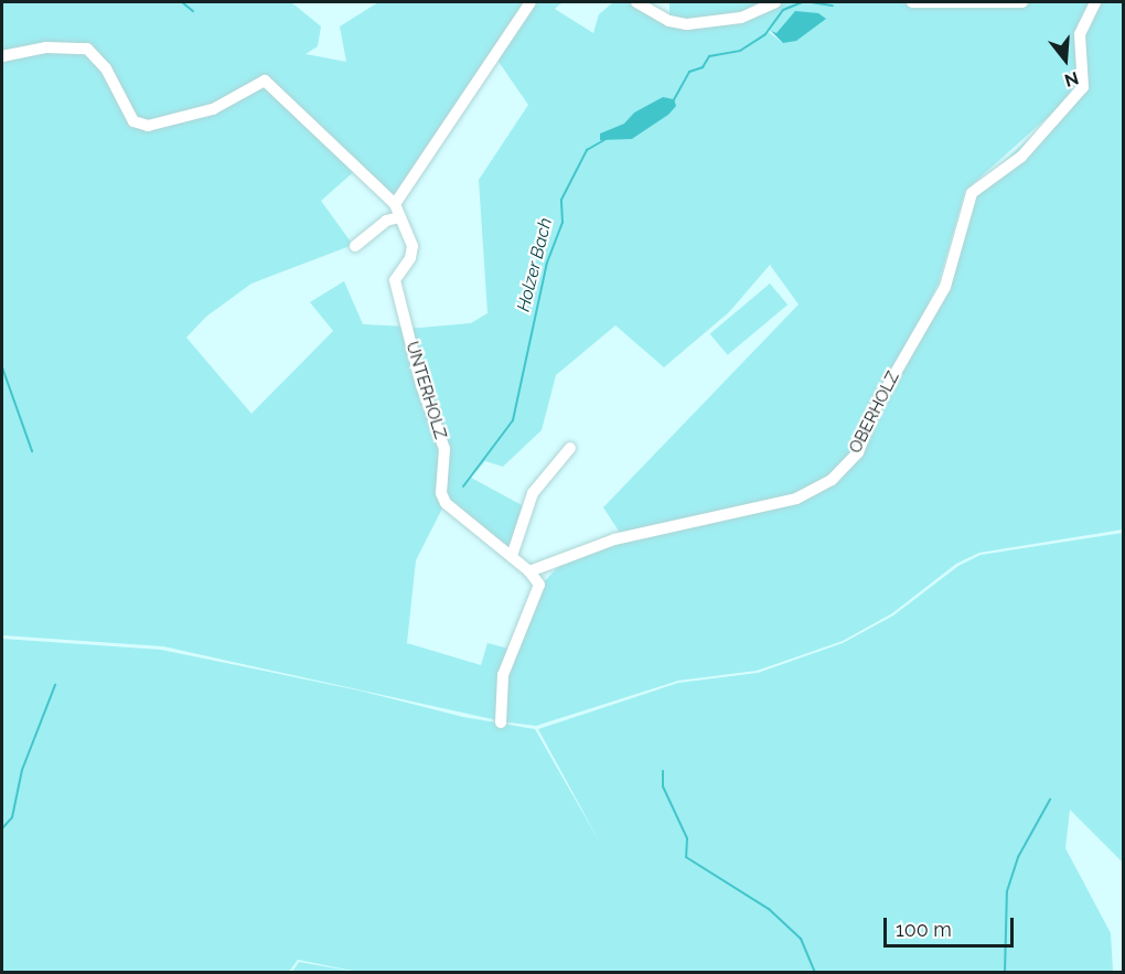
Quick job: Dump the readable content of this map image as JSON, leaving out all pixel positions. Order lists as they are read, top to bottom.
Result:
{
  "streets": {
    "street": ["UNTERHOLZ", "OBERHOLZ"]
  },
  "crossings": [
    ["UNTERHOLZ", "OBERHOLZ"]
  ],
  "water": ["Holzer Bach"],
  "scale_bar": "100 m",
  "north": "bottom"
}
